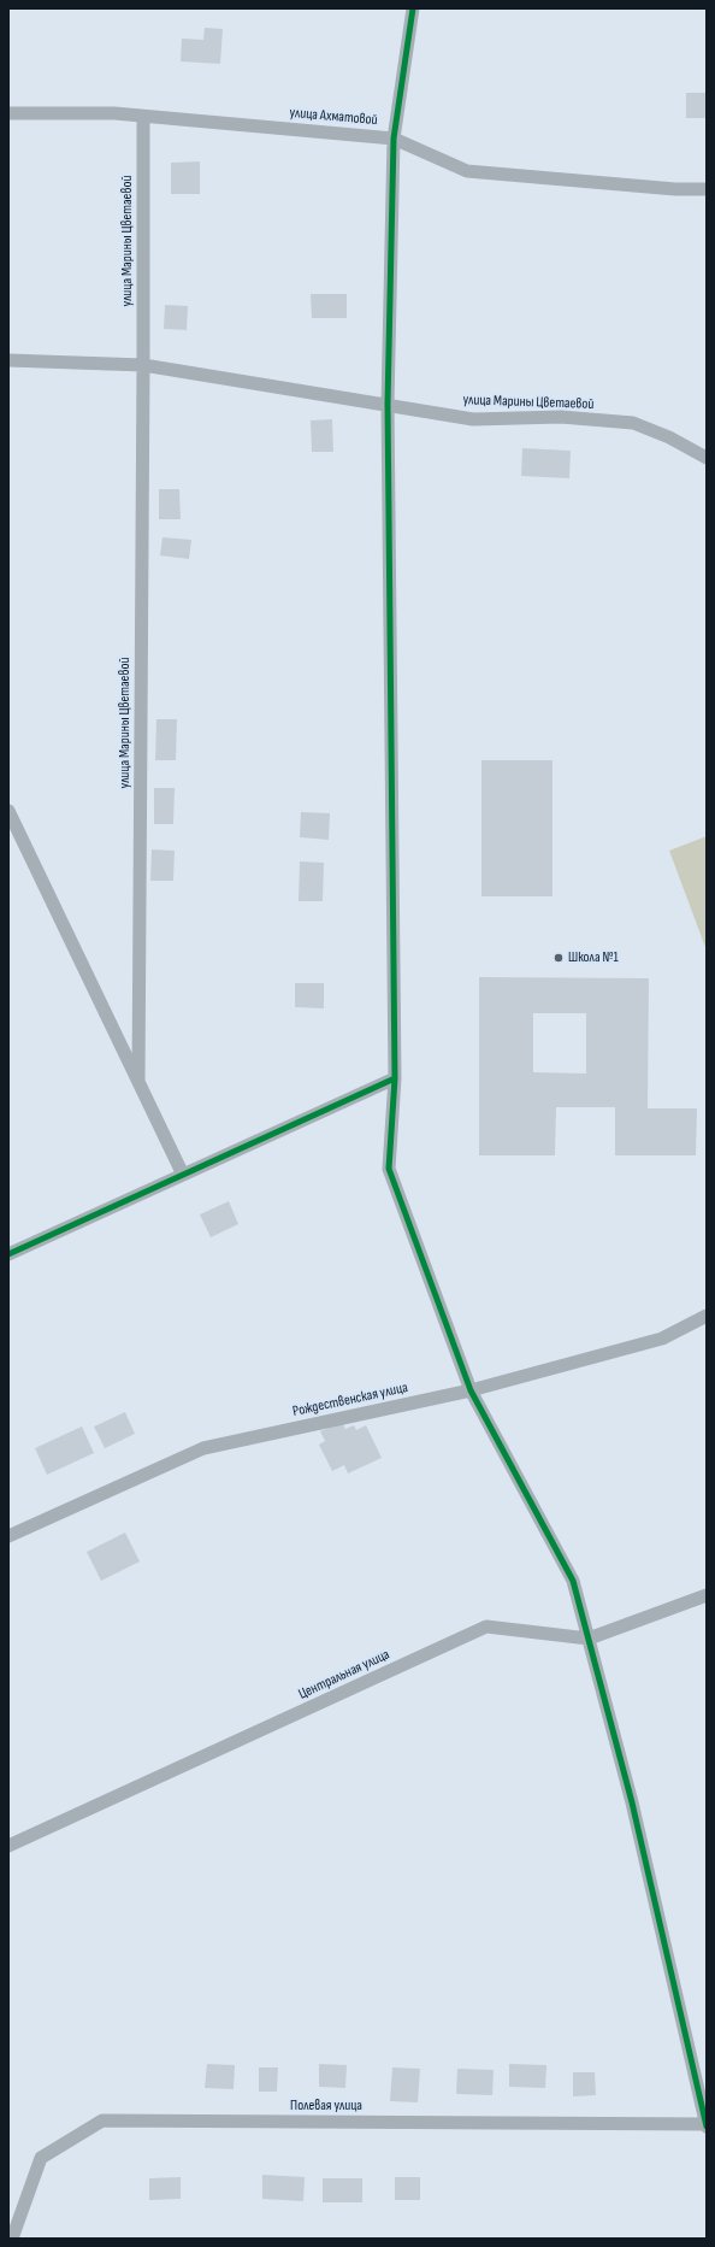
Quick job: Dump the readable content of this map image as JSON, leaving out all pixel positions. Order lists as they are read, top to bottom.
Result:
{
  "streets": {
    "street": [
      "улица Ахматовой",
      "улица Марины Цветаевой",
      "Рождественская улица",
      "Центральная улица",
      "Полевая улица"
    ]
  },
  "crossings": [
    ["улица Ахматовой", "улица Марины Цветаевой"]
  ],
  "places": ["Школа №1"]
}
